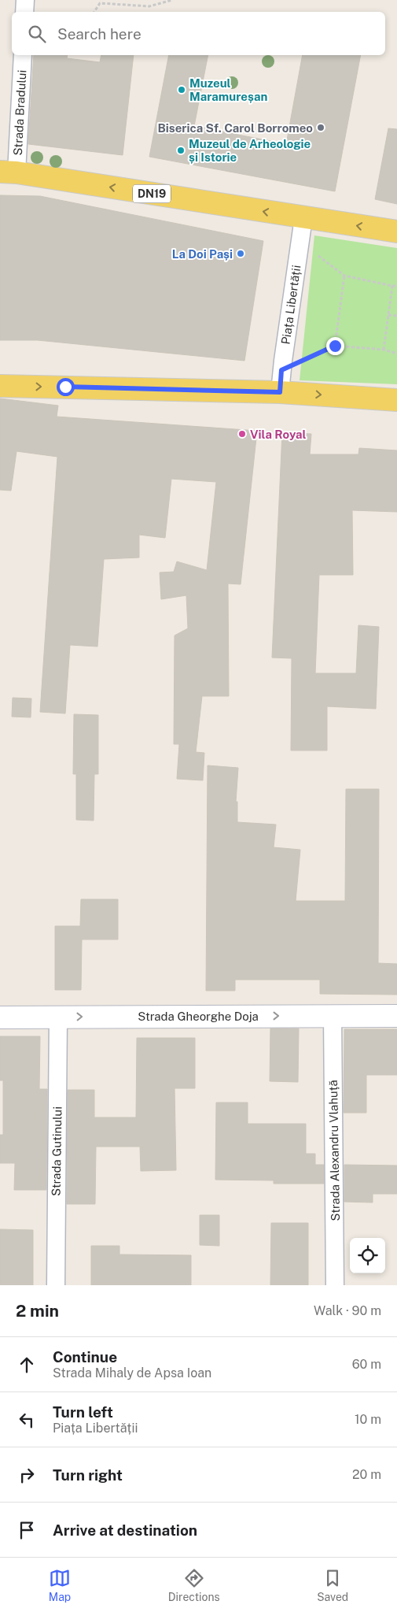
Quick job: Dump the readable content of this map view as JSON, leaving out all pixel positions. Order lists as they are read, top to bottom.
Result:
{
  "streets": {
    "main road": ["DN19", "Strada Gheorghe Doja"],
    "street": [
      "Strada Bradului",
      "Piața Libertății",
      "Strada Alexandru Vlahuță",
      "Strada Gutinului"
    ]
  },
  "crossings": [
    ["Strada Bradului", "DN19"],
    ["DN19", "Piața Libertății"],
    ["Strada Gheorghe Doja", "Strada Alexandru Vlahuță"],
    ["Strada Gheorghe Doja", "Strada Gutinului"]
  ],
  "one_way": ["Strada Gheorghe Doja"],
  "places": [
    "Muzeul Maramureșan",
    "Biserica Sf. Carol Borromeo",
    "Muzeul de Arheologie și Istorie",
    "La Doi Pași",
    "Vila Royal"
  ],
  "page": {
    "search": "Search here",
    "heading": ["2 min", "Walk · 90 m"],
    "list": [
      ["Continue", "Strada Mihaly de Apsa Ioan", "60 m"],
      ["Turn left", "Piața Libertății", "10 m"],
      ["Turn right", "20 m"],
      "Arrive at destination"
    ],
    "nav": ["Map", "Directions", "Saved"]
  }
}
